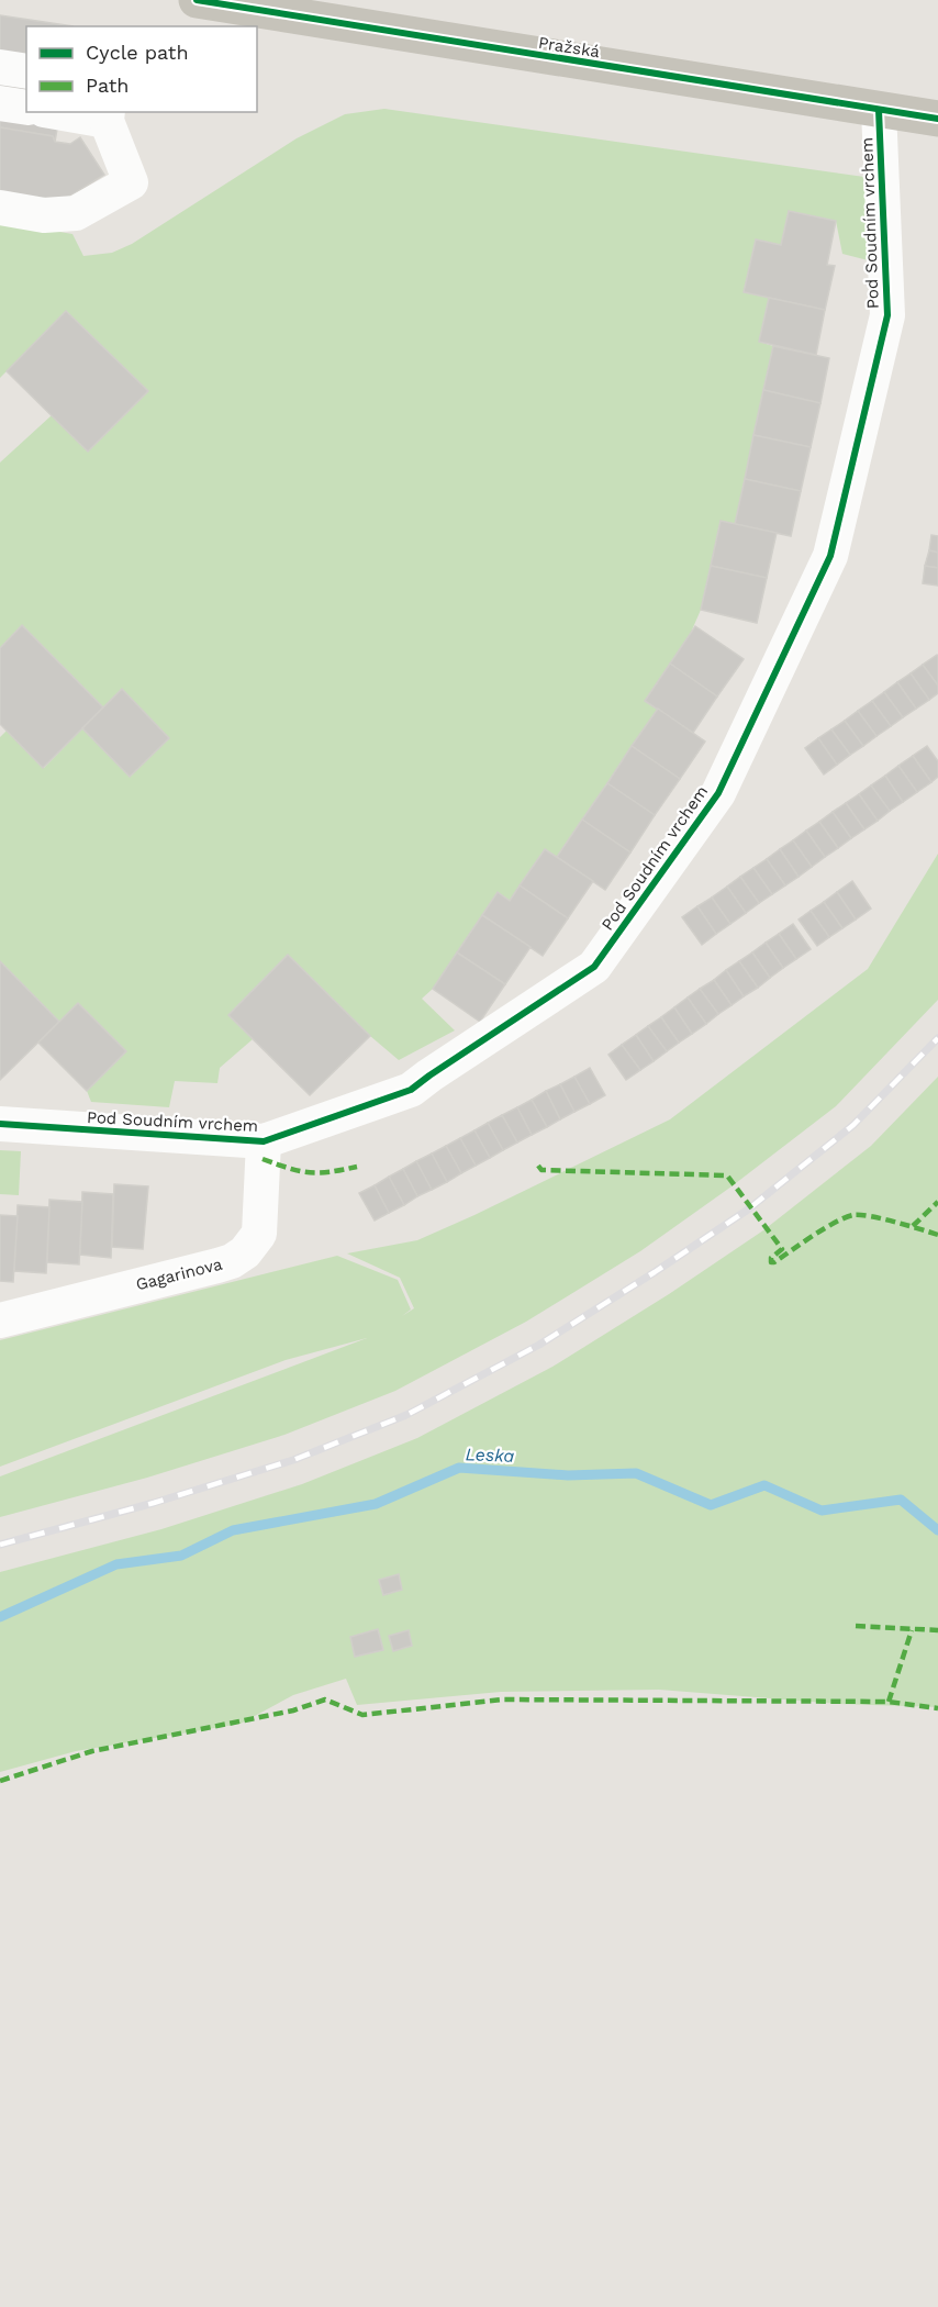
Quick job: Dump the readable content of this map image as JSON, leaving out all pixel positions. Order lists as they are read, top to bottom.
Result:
{
  "streets": {
    "main road": ["Pražská"],
    "street": ["Pod Soudním vrchem", "Gagarinova"]
  },
  "crossings": [
    ["Pražská", "Pod Soudním vrchem"],
    ["Pod Soudním vrchem", "Gagarinova"]
  ],
  "water": ["Leska"],
  "legend": ["Cycle path", "Path"]
}
